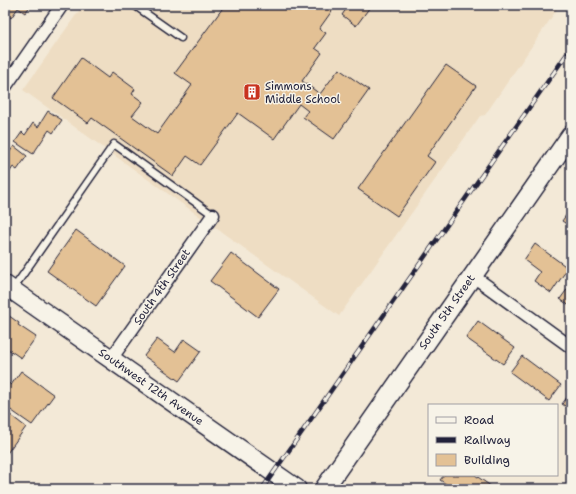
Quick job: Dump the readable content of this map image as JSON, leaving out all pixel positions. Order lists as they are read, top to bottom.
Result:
{
  "streets": {
    "main road": ["South 5th Street", "Southwest 12th Avenue"],
    "street": ["South 4th Street"]
  },
  "crossings": [
    ["South 4th Street", "Southwest 12th Avenue"]
  ],
  "places": {
    "building": ["Simmons Middle School"]
  },
  "legend": ["Road", "Railway", "Building"]
}
